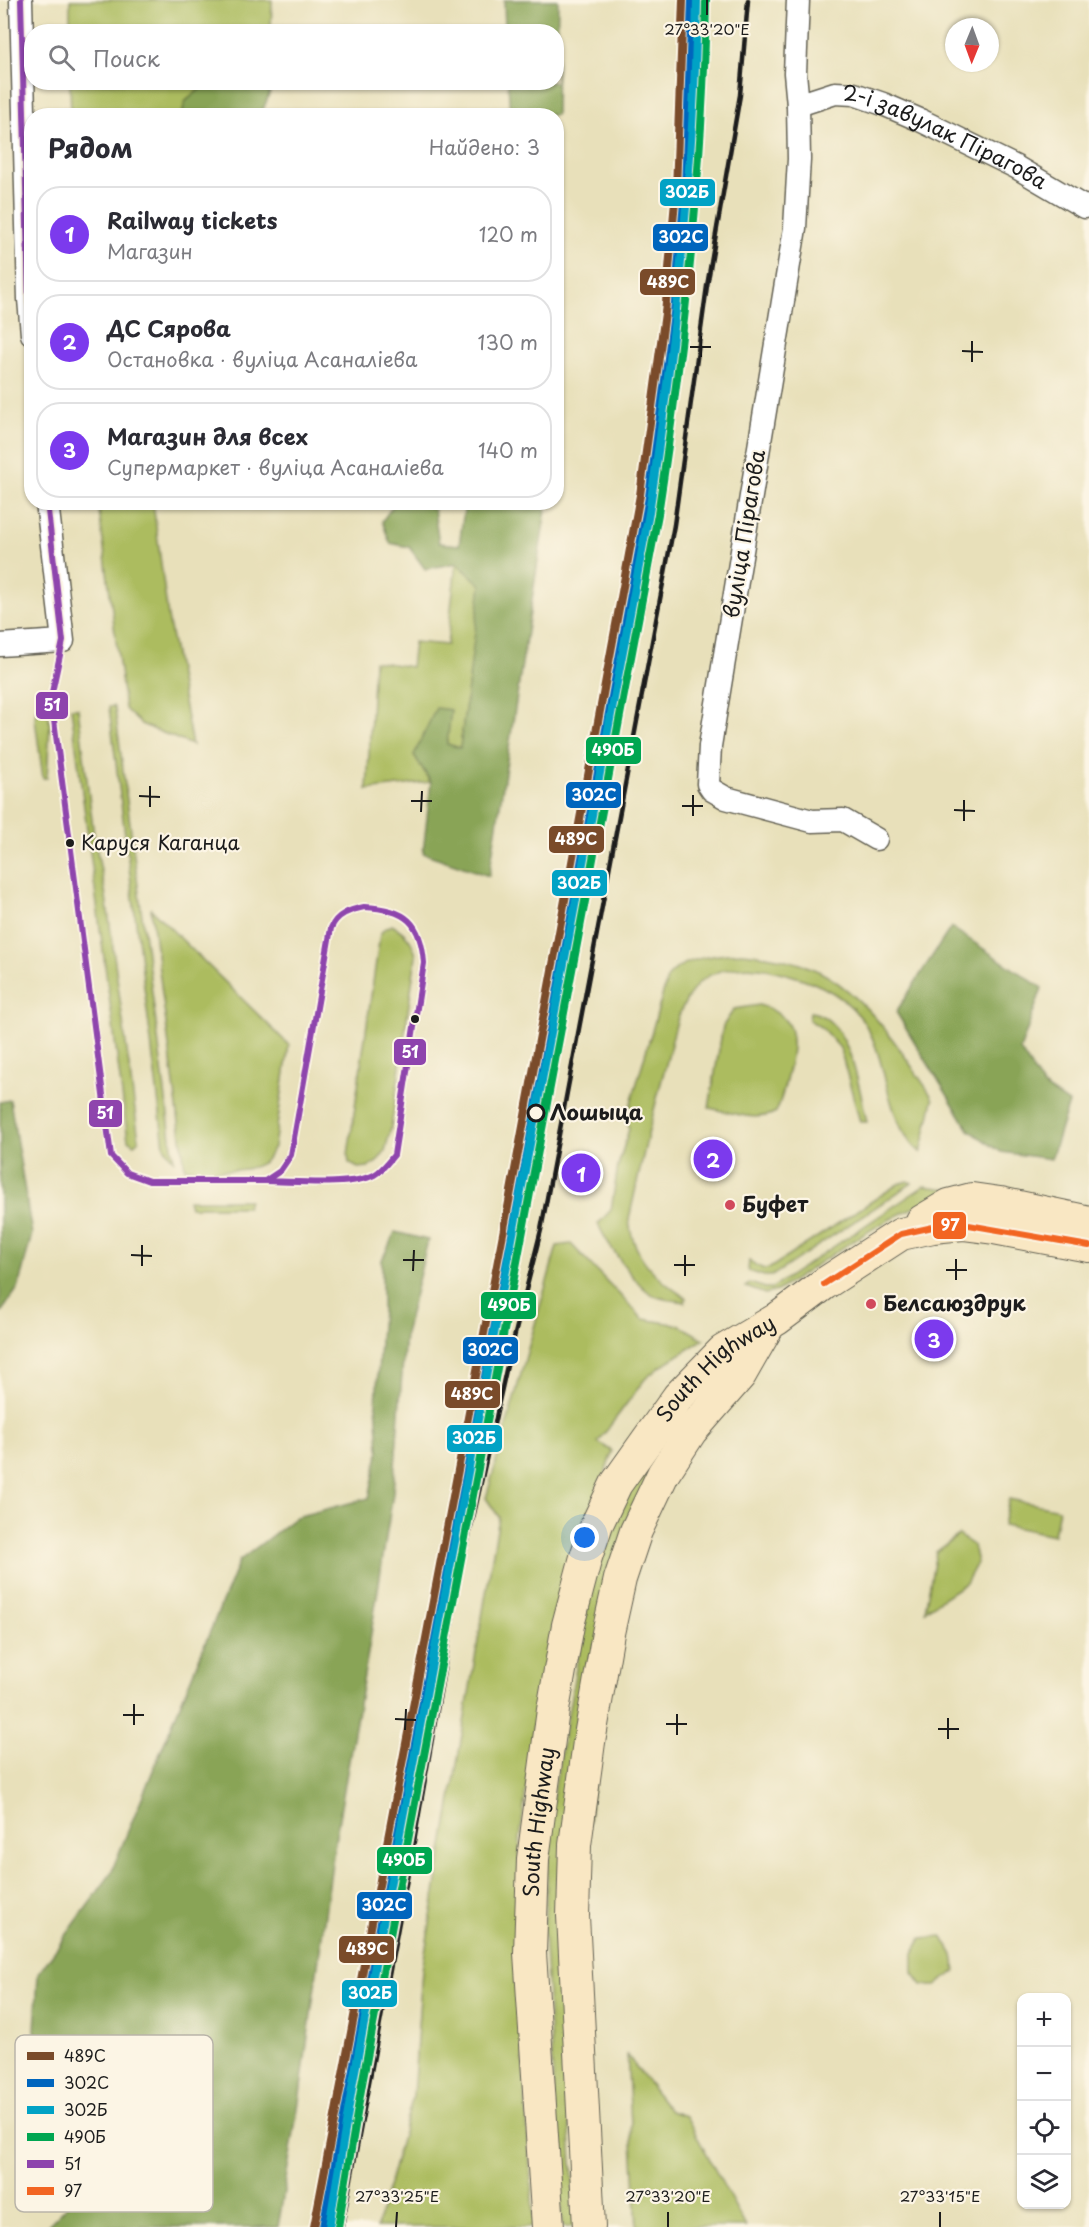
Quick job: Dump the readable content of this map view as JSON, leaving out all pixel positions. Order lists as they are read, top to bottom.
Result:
{
  "streets": {
    "main road": ["South Highway"],
    "street": ["2-і завулак Пірагова", "вуліца Пірагова"]
  },
  "crossings": [
    ["2-і завулак Пірагова", "вуліца Пірагова"]
  ],
  "places": [
    "Каруся Каганца",
    "Лошыца",
    "Буфет",
    "Белсаюздрук"
  ],
  "lines": [
    "transit line 489С",
    "transit line 302С",
    "transit line 302Б",
    "transit line 490Б",
    "transit line 51",
    "transit line 97"
  ],
  "legend": [
    "489С",
    "302С",
    "302Б",
    "490Б",
    "51",
    "97"
  ],
  "north": "bottom",
  "page": {
    "search": "Поиск",
    "heading": ["Рядом", "Найдено: 3"],
    "list": [
      {
        "mark": "1",
        "name": "Railway tickets",
        "note": "Магазин",
        "value": "120 m"
      },
      {
        "mark": "2",
        "name": "ДС Сярова",
        "note": "Остановка · вуліца Асаналіева",
        "value": "130 m"
      },
      {
        "mark": "3",
        "name": "Магазин для всех",
        "note": "Супермаркет · вуліца Асаналіева",
        "value": "140 m"
      }
    ],
    "pins": ["2", "1", "3"],
    "map_buttons": ["+", "−"]
  },
  "coordinates": ["27°33'20\"E", "27°33'25\"E", "27°33'15\"E"]
}
